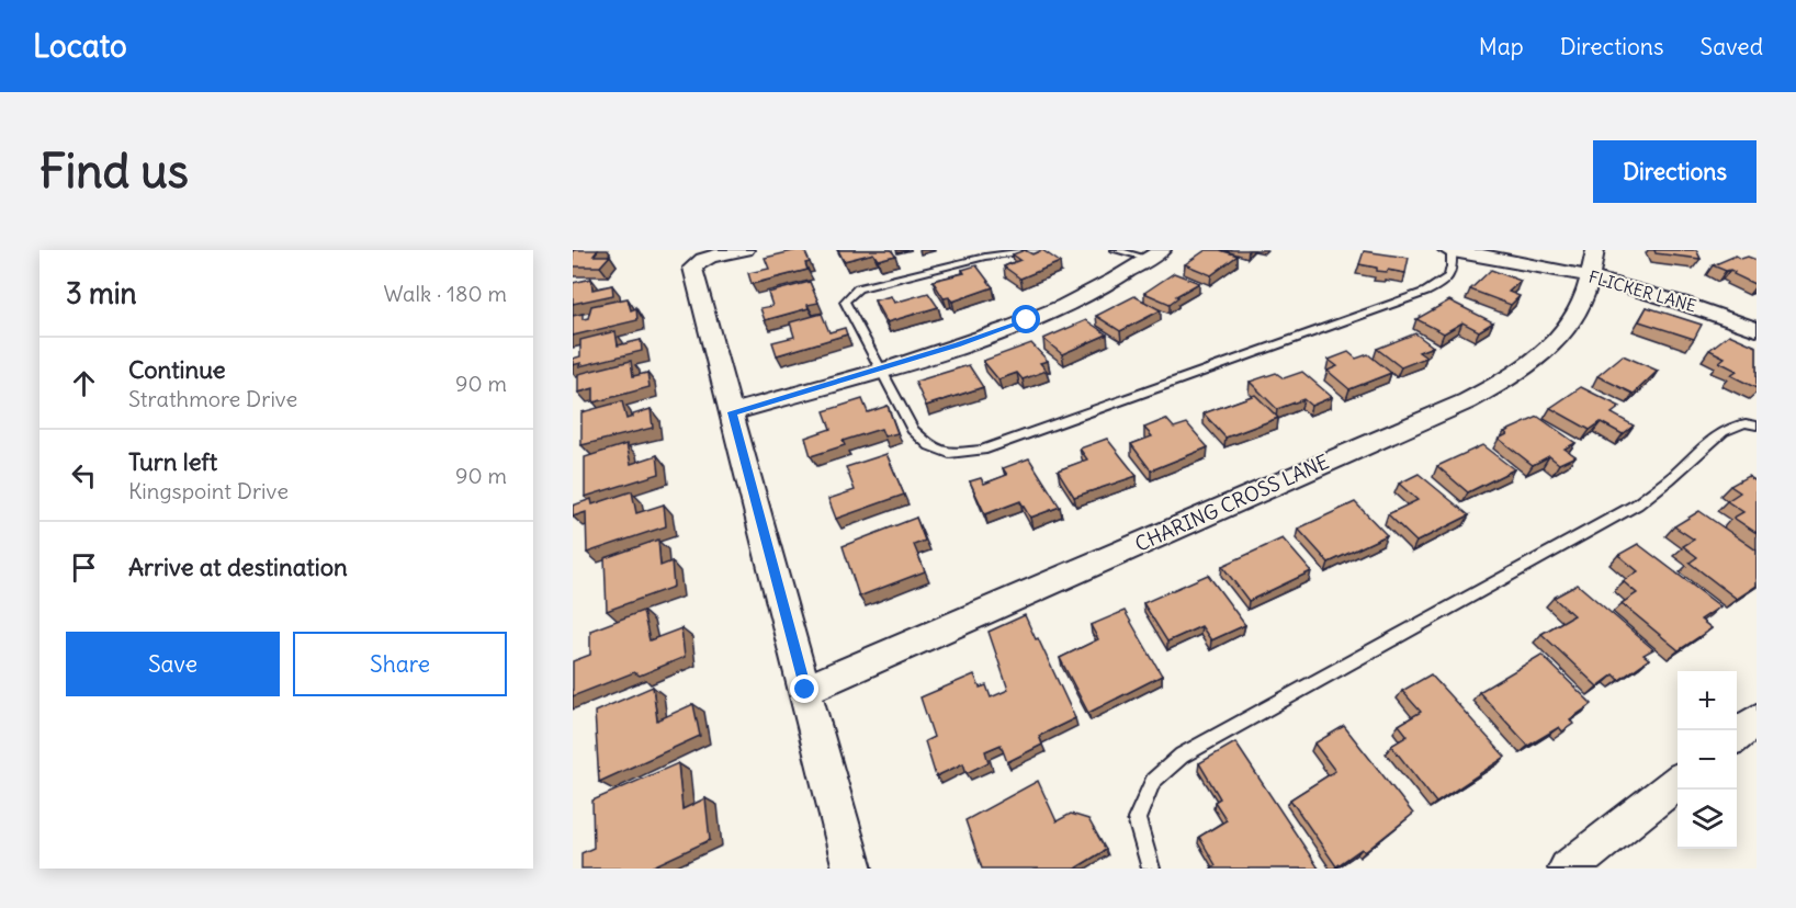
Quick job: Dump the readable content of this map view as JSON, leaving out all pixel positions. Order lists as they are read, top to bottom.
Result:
{
  "streets": {
    "street": ["FLICKER LANE", "CHARING CROSS LANE"]
  },
  "crossings": [
    ["FLICKER LANE", "CHARING CROSS LANE"]
  ],
  "page": {
    "header": "Locato",
    "nav": ["Map", "Directions", "Saved"],
    "buttons": [
      "Directions",
      ["Save", "Share"]
    ],
    "title": "Find us",
    "heading": ["3 min", "Walk · 180 m"],
    "list": [
      ["Continue", "Strathmore Drive", "90 m"],
      ["Turn left", "Kingspoint Drive", "90 m"],
      "Arrive at destination"
    ],
    "map_buttons": ["+", "−"]
  }
}
